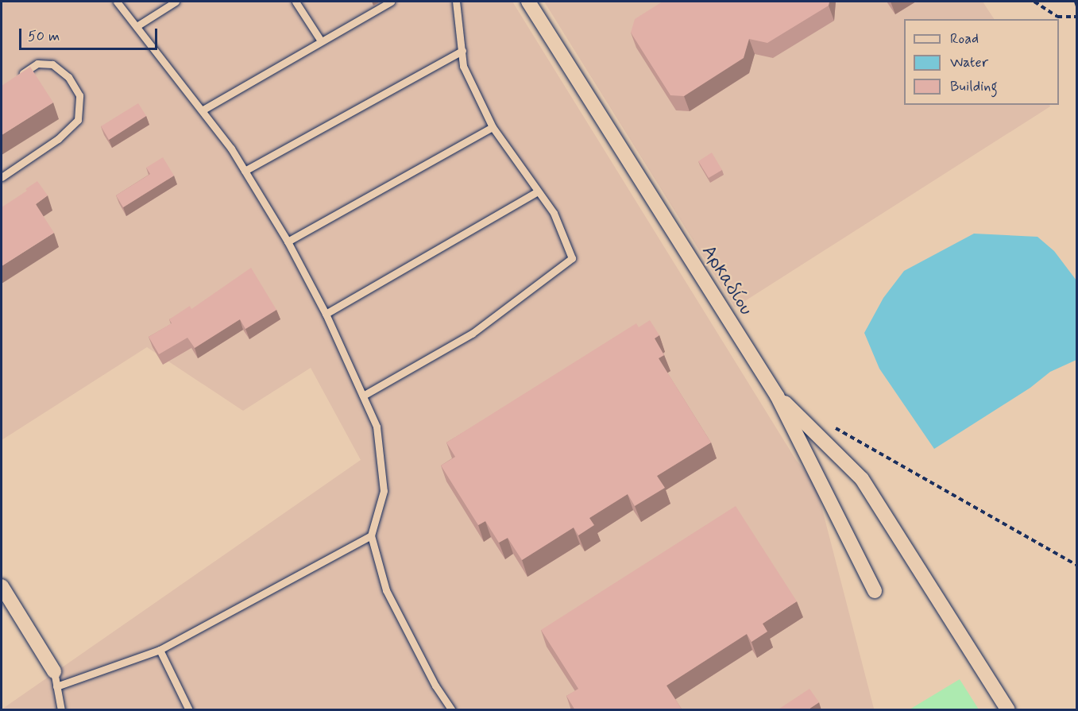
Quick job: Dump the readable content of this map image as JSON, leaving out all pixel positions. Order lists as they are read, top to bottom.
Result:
{
  "streets": {
    "street": ["Αρκαδίου"]
  },
  "legend": ["Road", "Water", "Building"],
  "scale_bar": "50 m"
}
